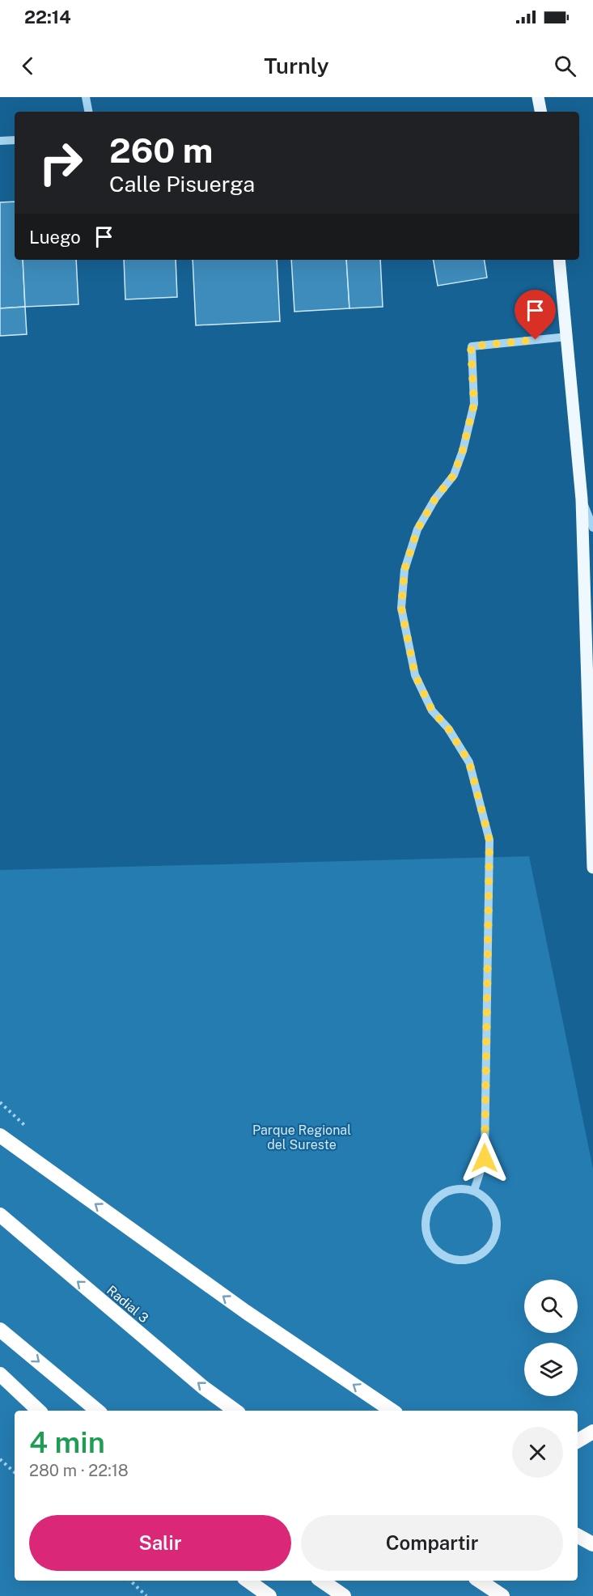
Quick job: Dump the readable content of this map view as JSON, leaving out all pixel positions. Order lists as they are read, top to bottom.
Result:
{
  "streets": {
    "highway": ["Radial 3"]
  },
  "parks": ["Parque Regional del Sureste"],
  "page": {
    "status": "22:14",
    "header": "Turnly",
    "turn": ["260 m", "Calle Pisuerga"],
    "then": "Luego",
    "heading": ["4 min", "280 m · 22:18"],
    "buttons": ["Salir", "Compartir"]
  }
}
